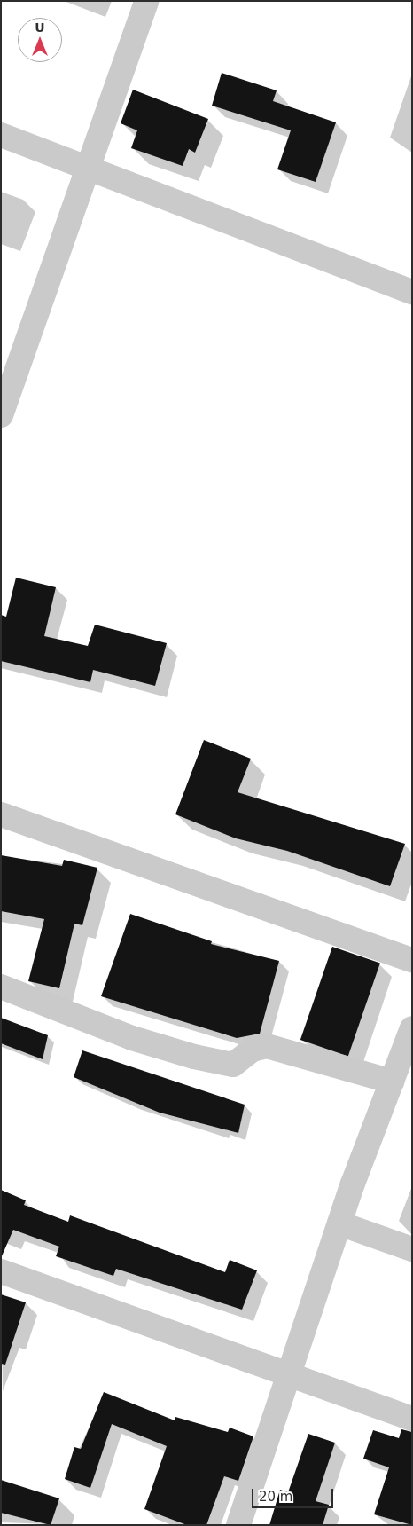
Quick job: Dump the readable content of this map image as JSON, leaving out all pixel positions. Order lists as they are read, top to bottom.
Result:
{
  "scale_bar": "20 m",
  "north": "top"
}
